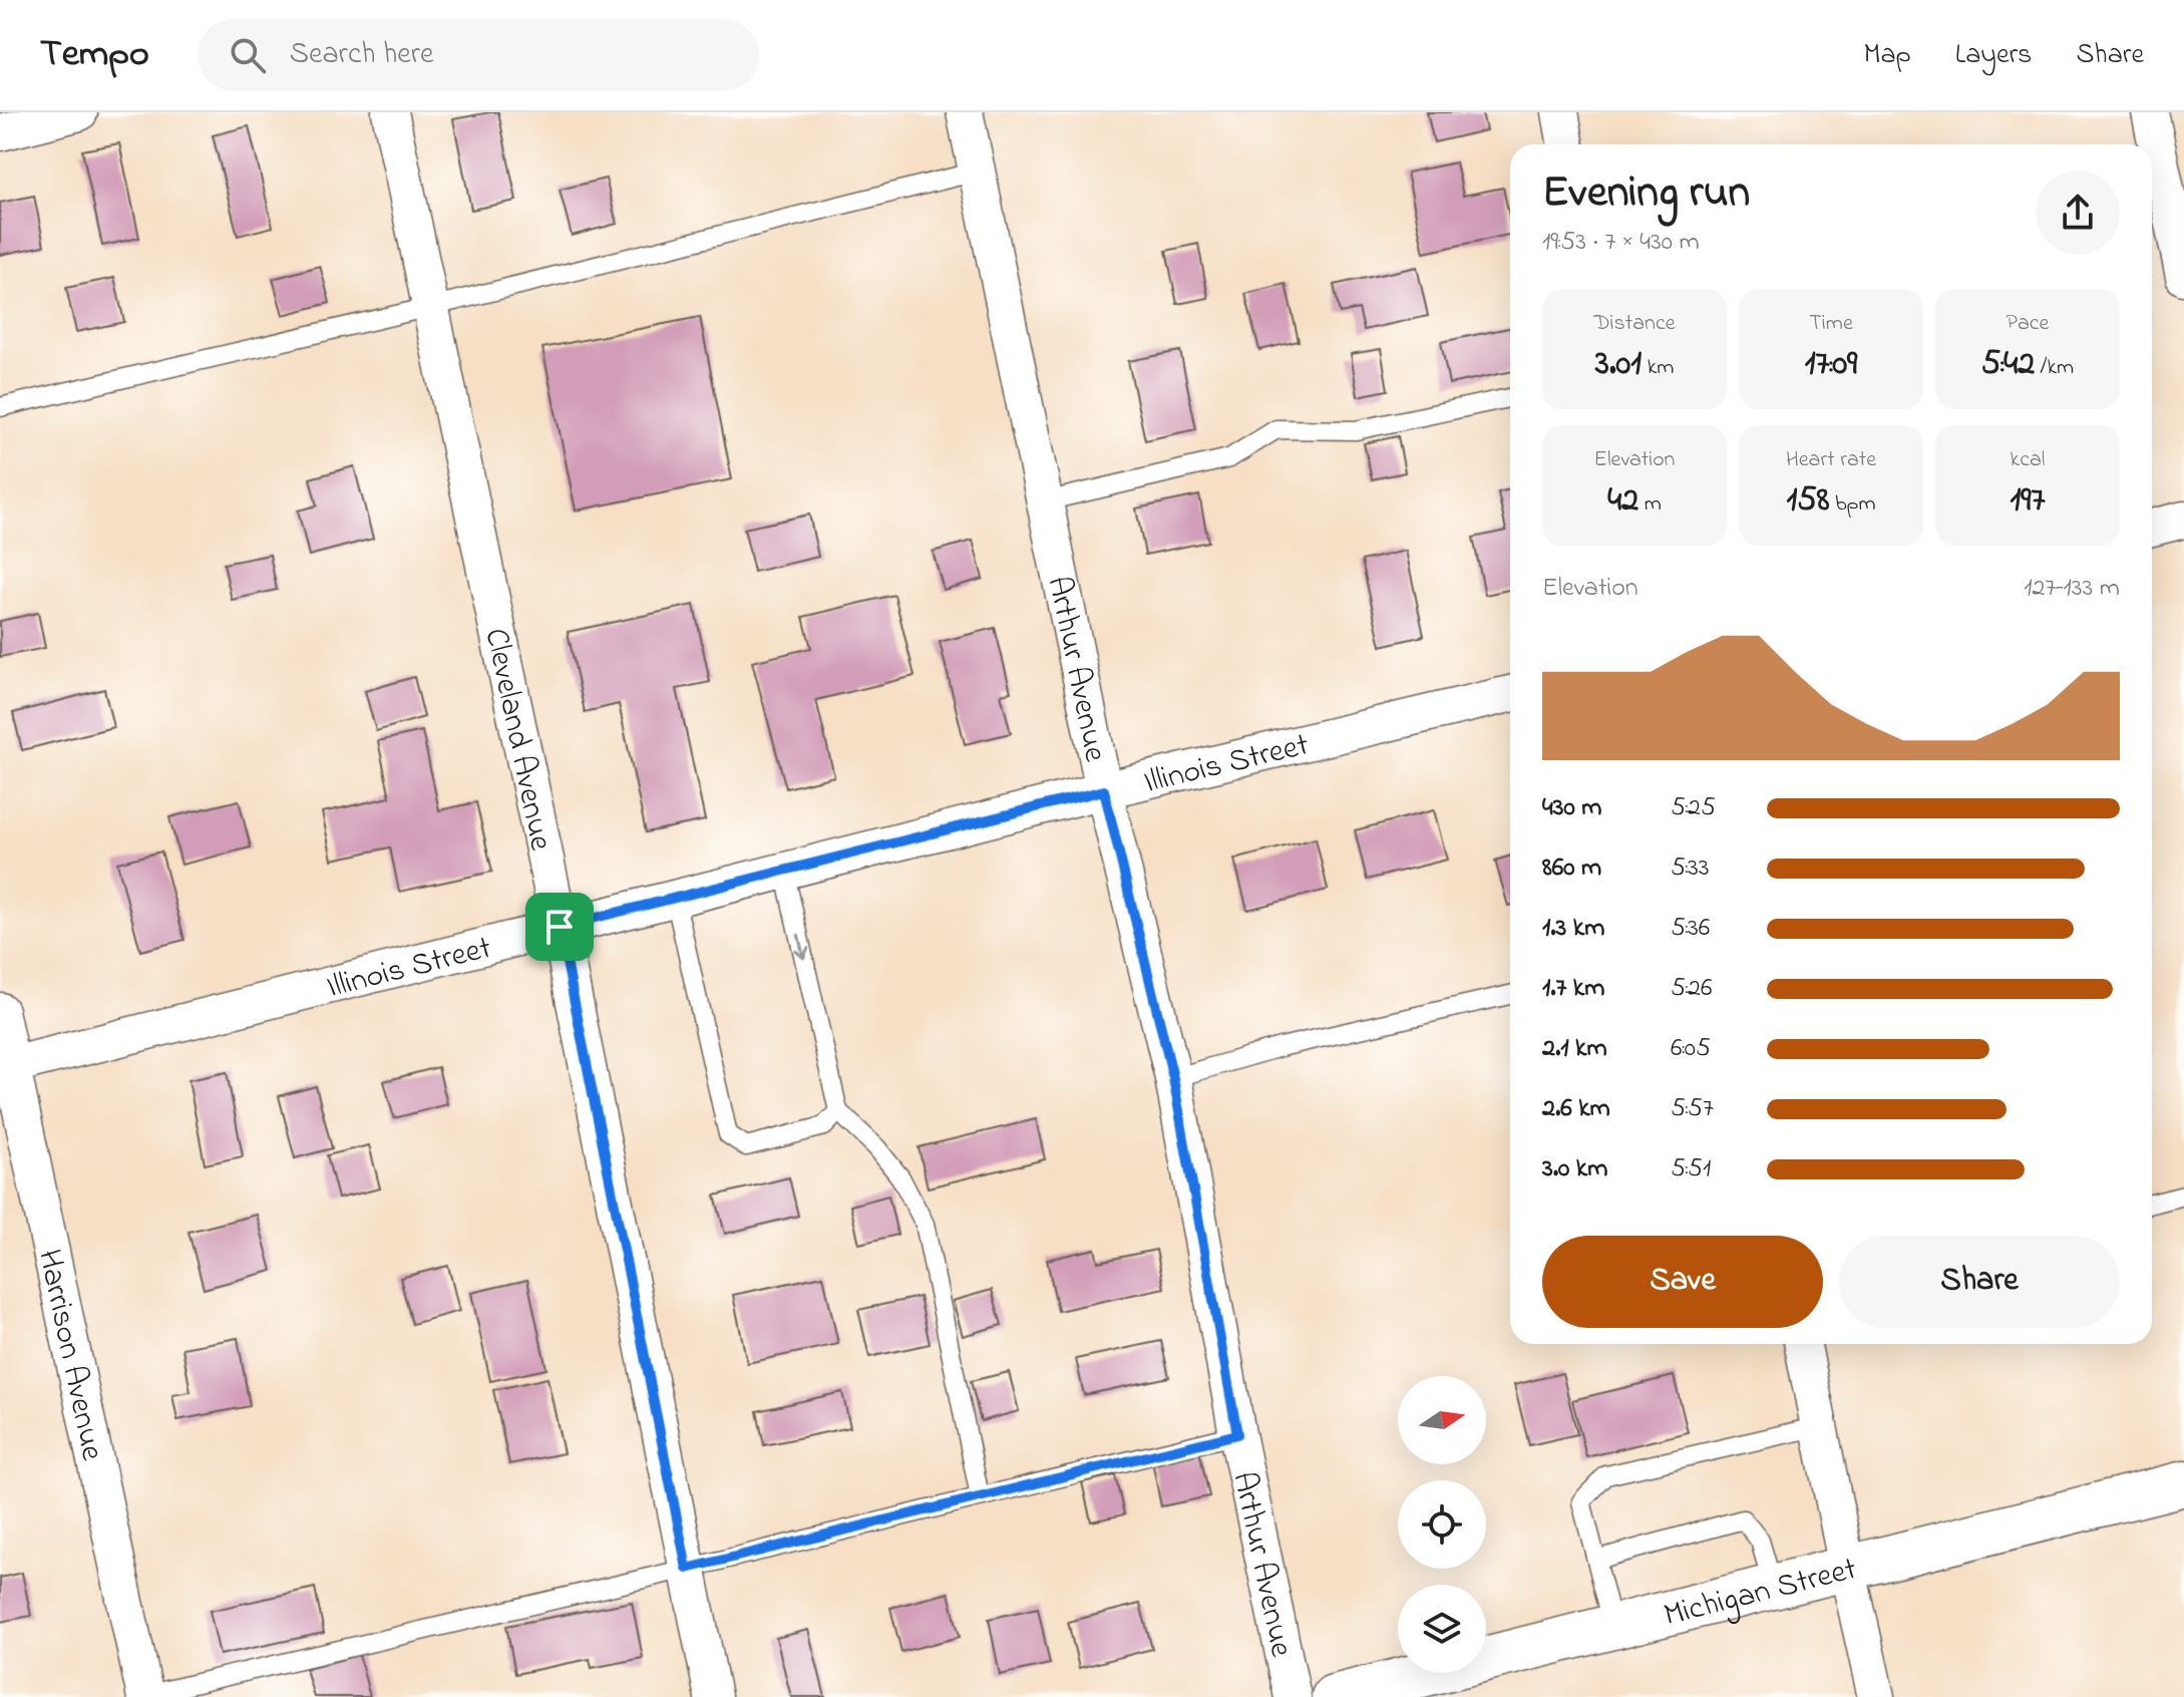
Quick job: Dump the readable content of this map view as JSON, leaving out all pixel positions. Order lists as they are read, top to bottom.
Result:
{
  "streets": {
    "street": [
      "Arthur Avenue",
      "Cleveland Avenue",
      "Illinois Street",
      "Harrison Avenue",
      "Michigan Street"
    ]
  },
  "crossings": [
    ["Arthur Avenue", "Illinois Street"],
    ["Cleveland Avenue", "Illinois Street"],
    ["Illinois Street", "Harrison Avenue"]
  ],
  "north": "right",
  "page": {
    "header": "Tempo",
    "search": "Search here",
    "nav": ["Map", "Layers", "Share"],
    "heading": ["Evening run", "19:53 · 7 × 430 m"],
    "stats": [
      ["Distance", "3.01 km"],
      ["Time", "17:09"],
      ["Pace", "5:42 /km"],
      ["Elevation", "42 m"],
      ["Heart rate", "158 bpm"],
      ["kcal", "197"]
    ],
    "chart": ["Elevation", "127–133 m"],
    "list": [
      {
        "name": "430 m",
        "note": "5:25"
      },
      {
        "name": "860 m",
        "note": "5:33"
      },
      {
        "name": "1.3 km",
        "note": "5:36"
      },
      {
        "name": "1.7 km",
        "note": "5:26"
      },
      {
        "name": "2.1 km",
        "note": "6:05"
      },
      {
        "name": "2.6 km",
        "note": "5:57"
      },
      {
        "name": "3.0 km",
        "note": "5:51"
      }
    ],
    "buttons": ["Save", "Share"]
  }
}
